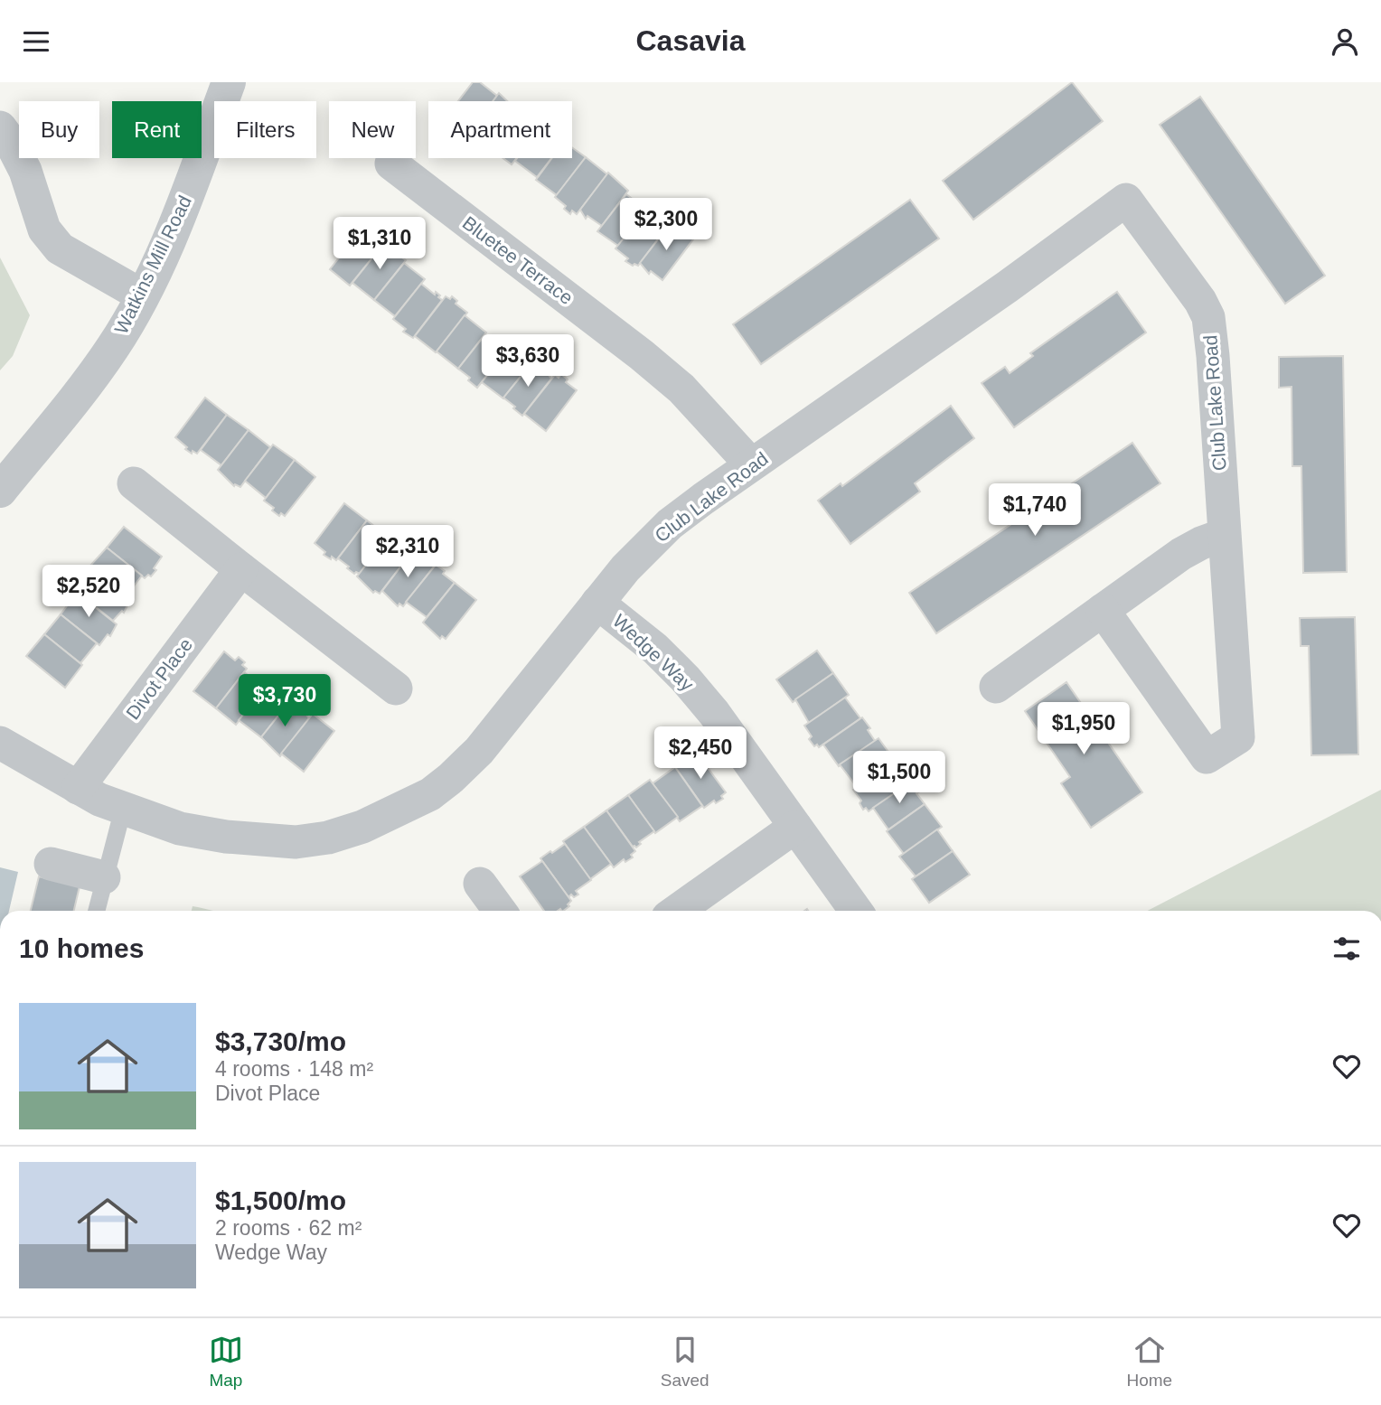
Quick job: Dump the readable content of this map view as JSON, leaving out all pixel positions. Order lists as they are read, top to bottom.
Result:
{
  "streets": {
    "street": [
      "Bluetee Terrace",
      "Watkins Mill Road",
      "Club Lake Road",
      "Wedge Way",
      "Divot Place"
    ]
  },
  "crossings": [
    ["Bluetee Terrace", "Club Lake Road"],
    ["Club Lake Road", "Wedge Way"],
    ["Club Lake Road", "Divot Place"]
  ],
  "page": {
    "header": "Casavia",
    "chip": [
      "Buy",
      "Rent",
      "Filters",
      "New",
      "Apartment"
    ],
    "price": [
      "$2,300",
      "$1,310",
      "$3,630",
      "$1,740",
      "$2,310",
      "$2,520",
      "$3,730",
      "$1,950",
      "$2,450",
      "$1,500"
    ],
    "heading": "10 homes",
    "list": [
      {
        "name": "$3,730/mo",
        "note": "4 rooms · 148 m² · Divot Place"
      },
      {
        "name": "$1,500/mo",
        "note": "2 rooms · 62 m² · Wedge Way"
      }
    ],
    "tabs": ["Map", "Saved", "Home"]
  }
}
